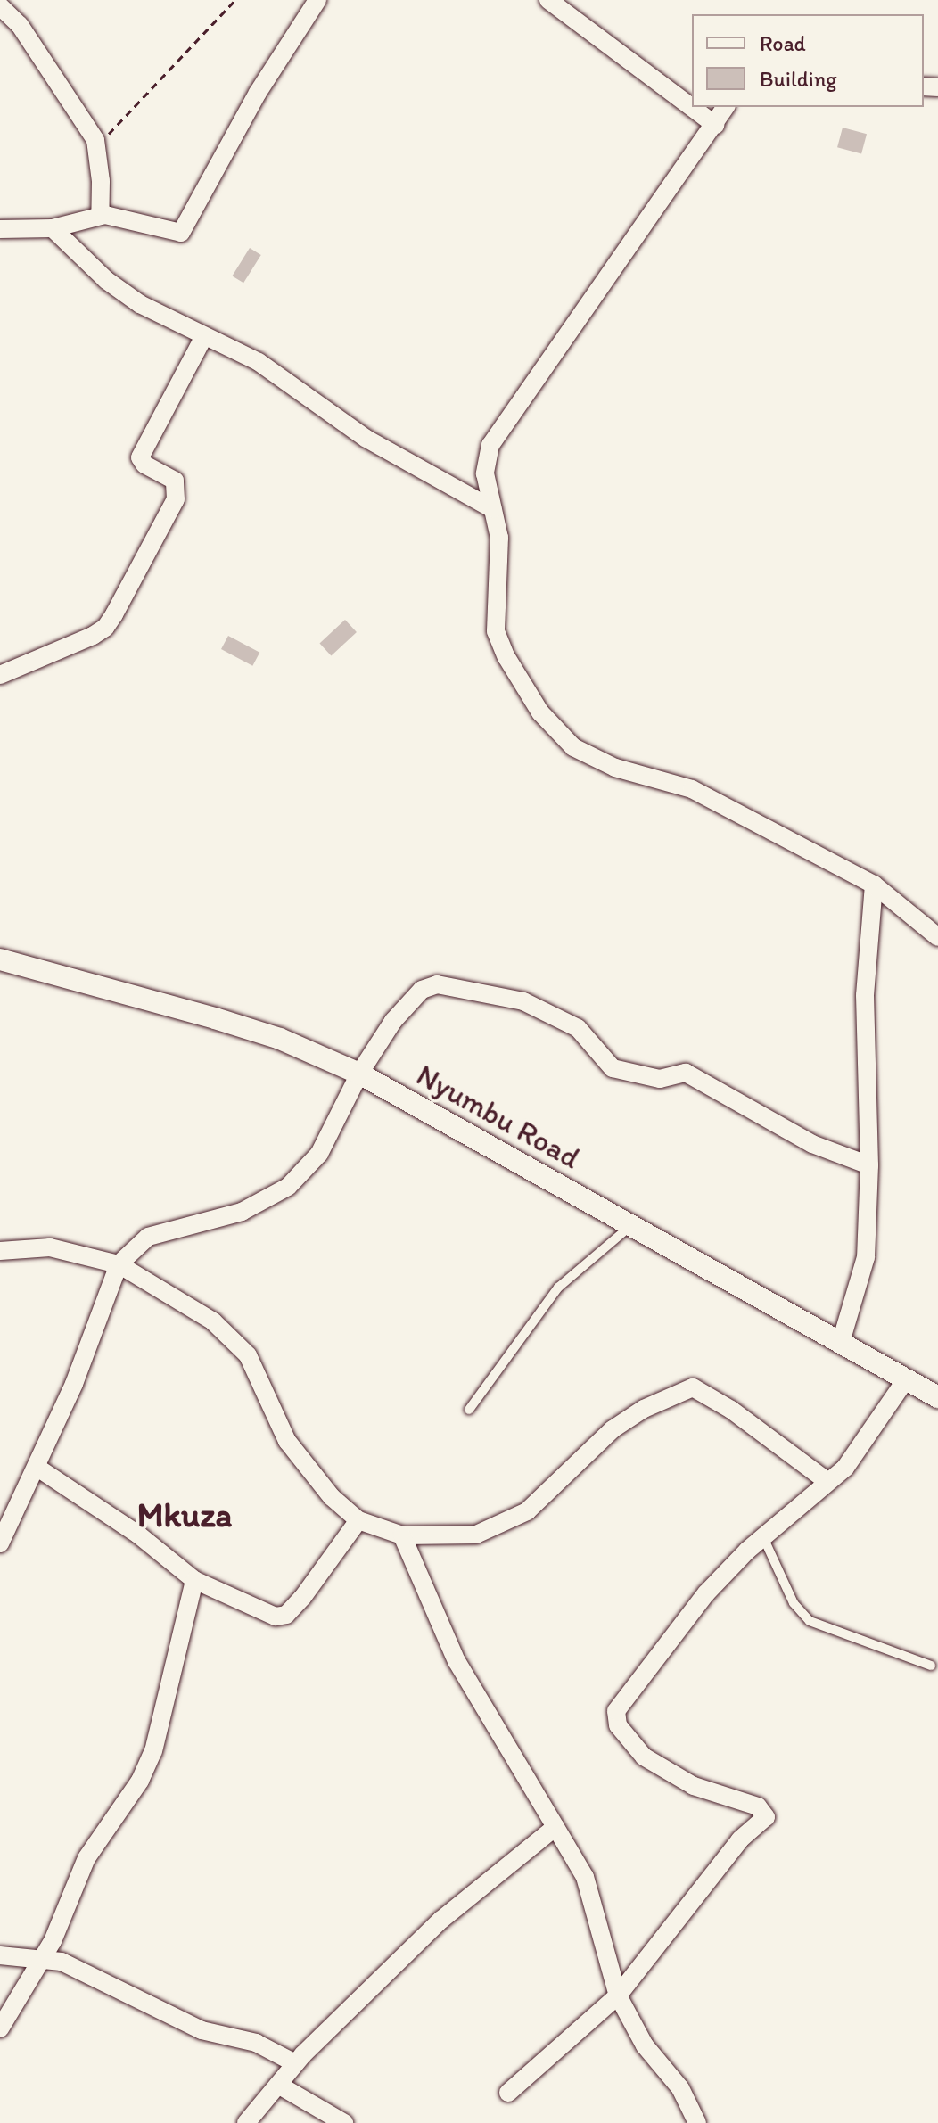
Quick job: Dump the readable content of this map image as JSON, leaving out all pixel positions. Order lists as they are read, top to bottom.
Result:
{
  "streets": {
    "street": ["Nyumbu Road"]
  },
  "districts": ["Mkuza"],
  "legend": ["Road", "Building"]
}
